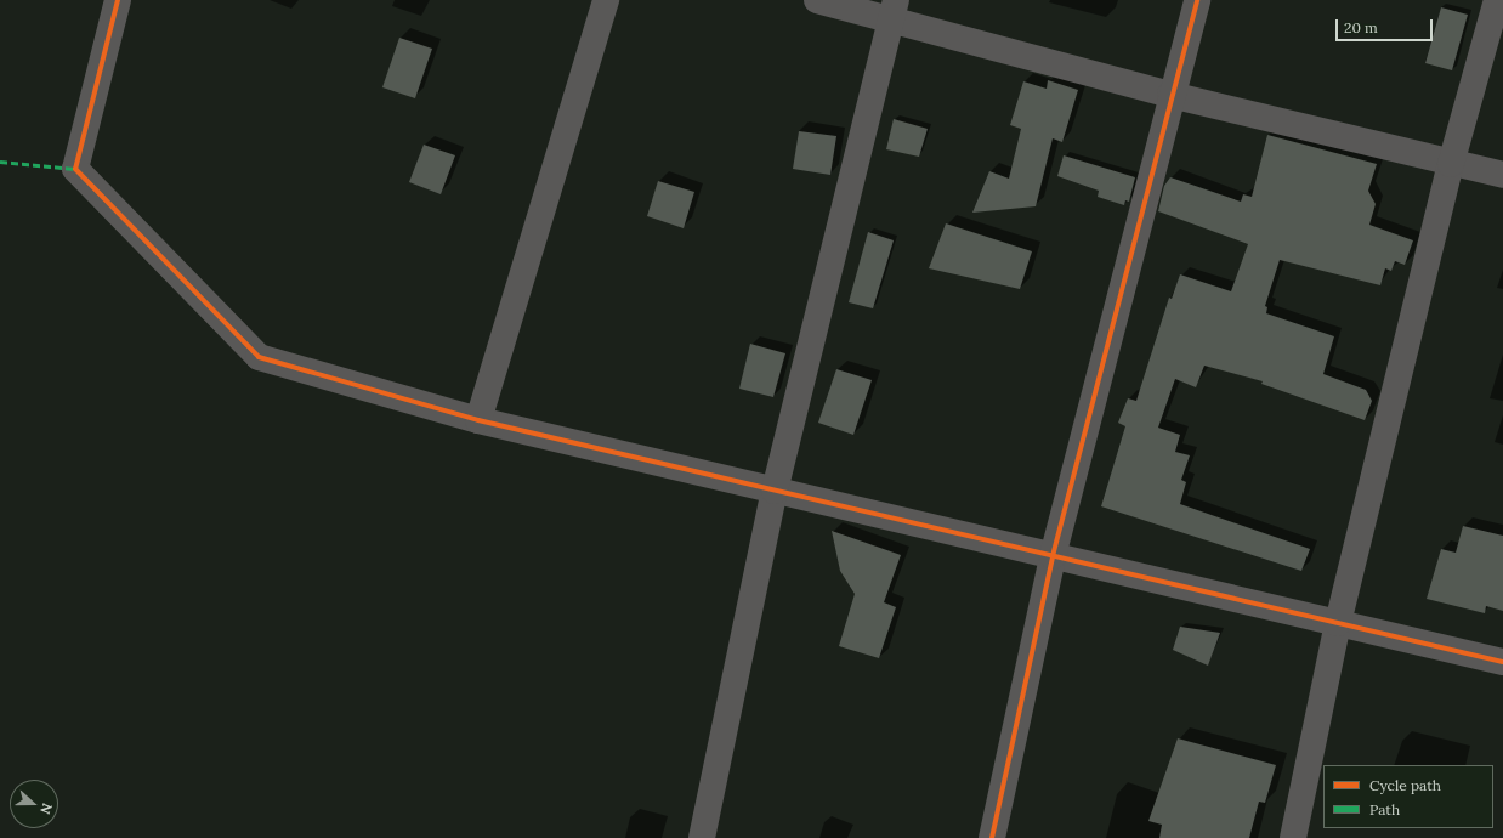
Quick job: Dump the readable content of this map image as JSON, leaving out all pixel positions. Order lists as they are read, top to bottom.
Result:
{
  "legend": ["Cycle path", "Path"],
  "scale_bar": "20 m",
  "north": "right"
}
